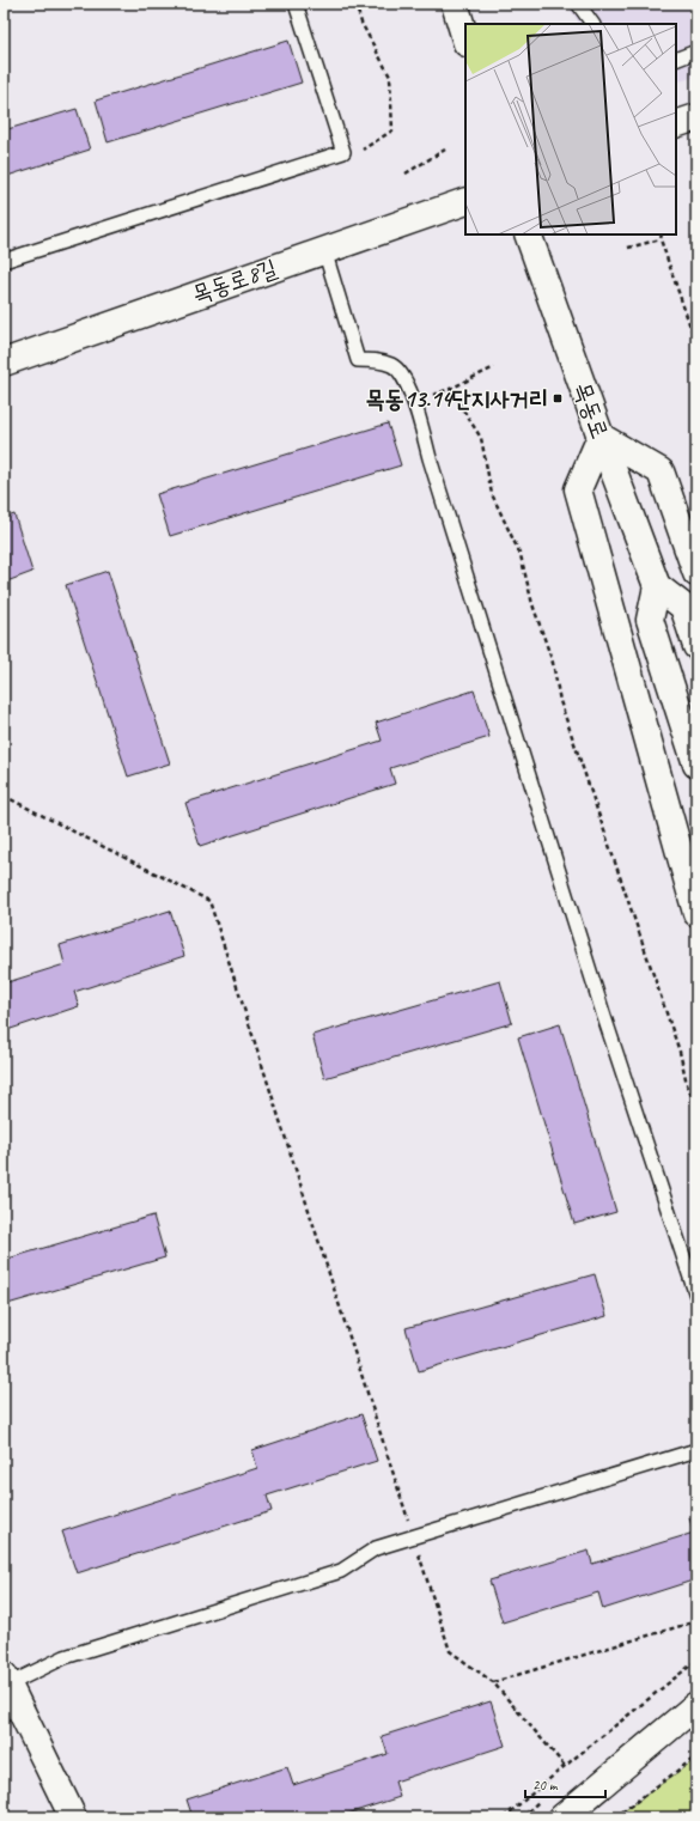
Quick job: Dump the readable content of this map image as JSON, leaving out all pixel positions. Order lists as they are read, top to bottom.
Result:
{
  "streets": {
    "main road": ["목동로8길", "목동로"]
  },
  "places": {
    "transit": ["목동13.14단지사거리"]
  },
  "scale_bar": "20 m"
}
